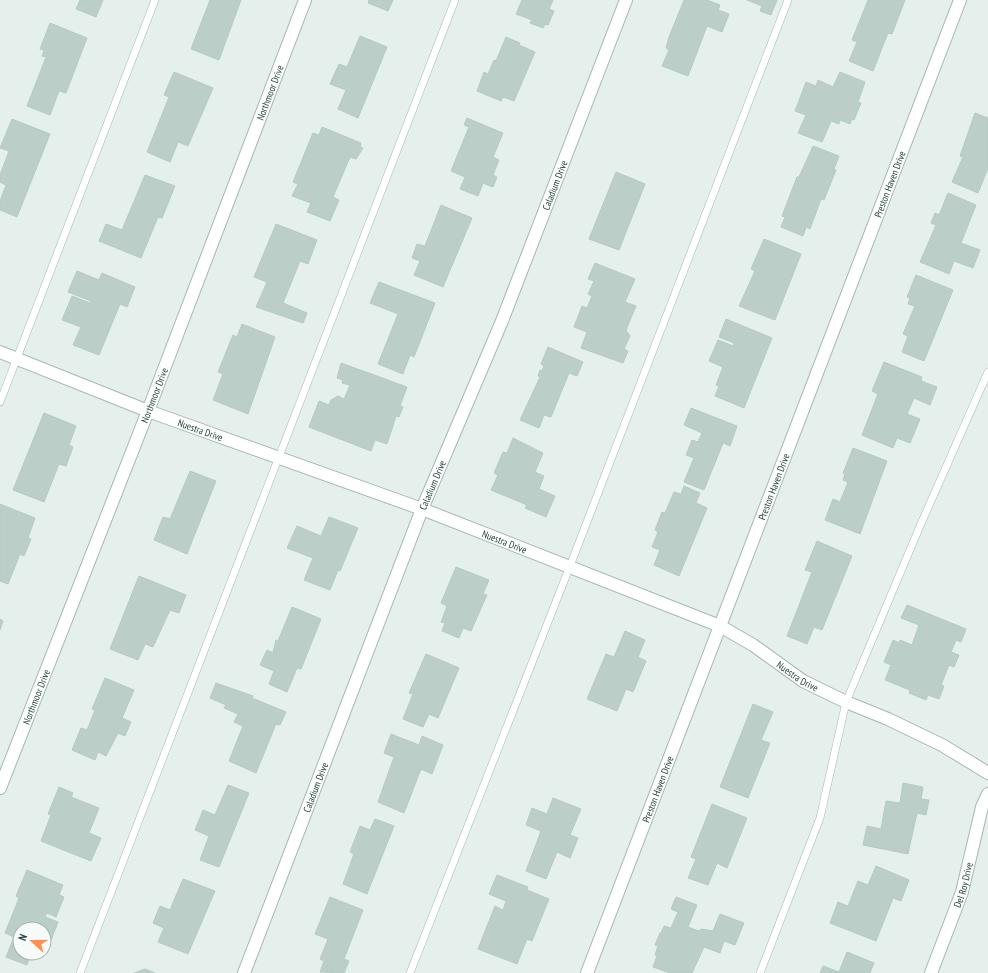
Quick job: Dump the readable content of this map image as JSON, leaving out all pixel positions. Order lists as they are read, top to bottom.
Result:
{
  "streets": {
    "street": [
      "Northmoor Drive",
      "Preston Haven Drive",
      "Caladium Drive",
      "Nuestra Drive",
      "Del Roy Drive"
    ]
  },
  "crossings": [
    ["Northmoor Drive", "Nuestra Drive"],
    ["Preston Haven Drive", "Nuestra Drive"],
    ["Caladium Drive", "Nuestra Drive"]
  ],
  "north": "left"
}
